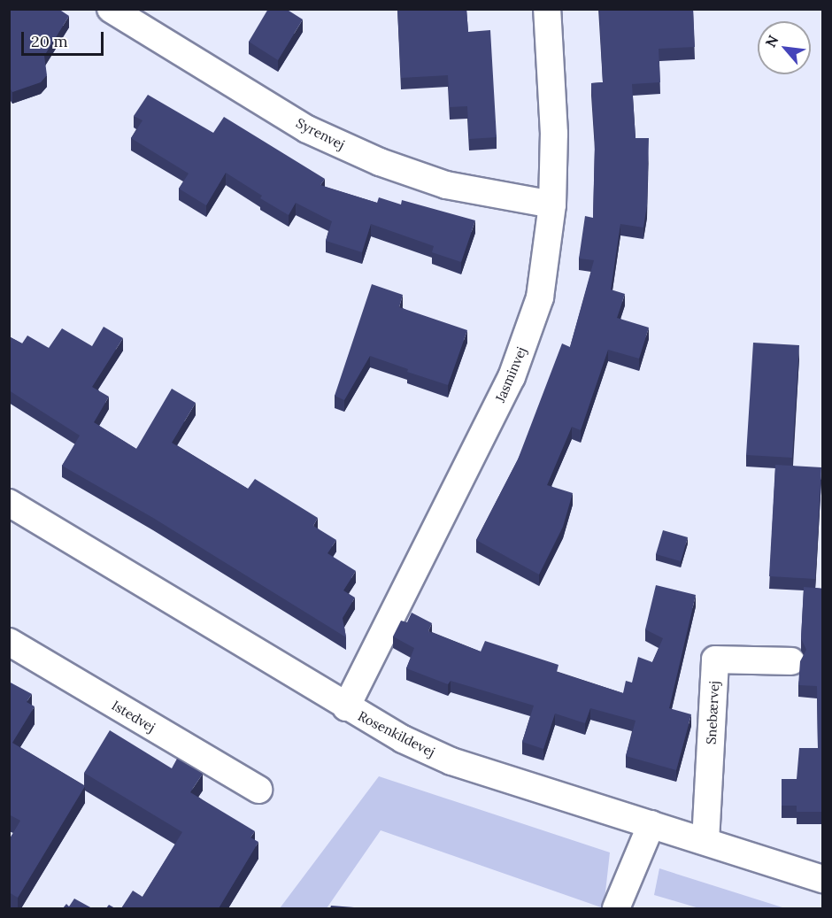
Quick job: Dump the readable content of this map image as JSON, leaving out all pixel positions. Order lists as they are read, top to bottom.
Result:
{
  "streets": {
    "street": [
      "Syrenvej",
      "Jasminvej",
      "Snebærvej",
      "Istedvej",
      "Rosenkildevej"
    ]
  },
  "crossings": [
    ["Syrenvej", "Jasminvej"],
    ["Jasminvej", "Rosenkildevej"],
    ["Snebærvej", "Rosenkildevej"]
  ],
  "scale_bar": "20 m",
  "north": "top left"
}
